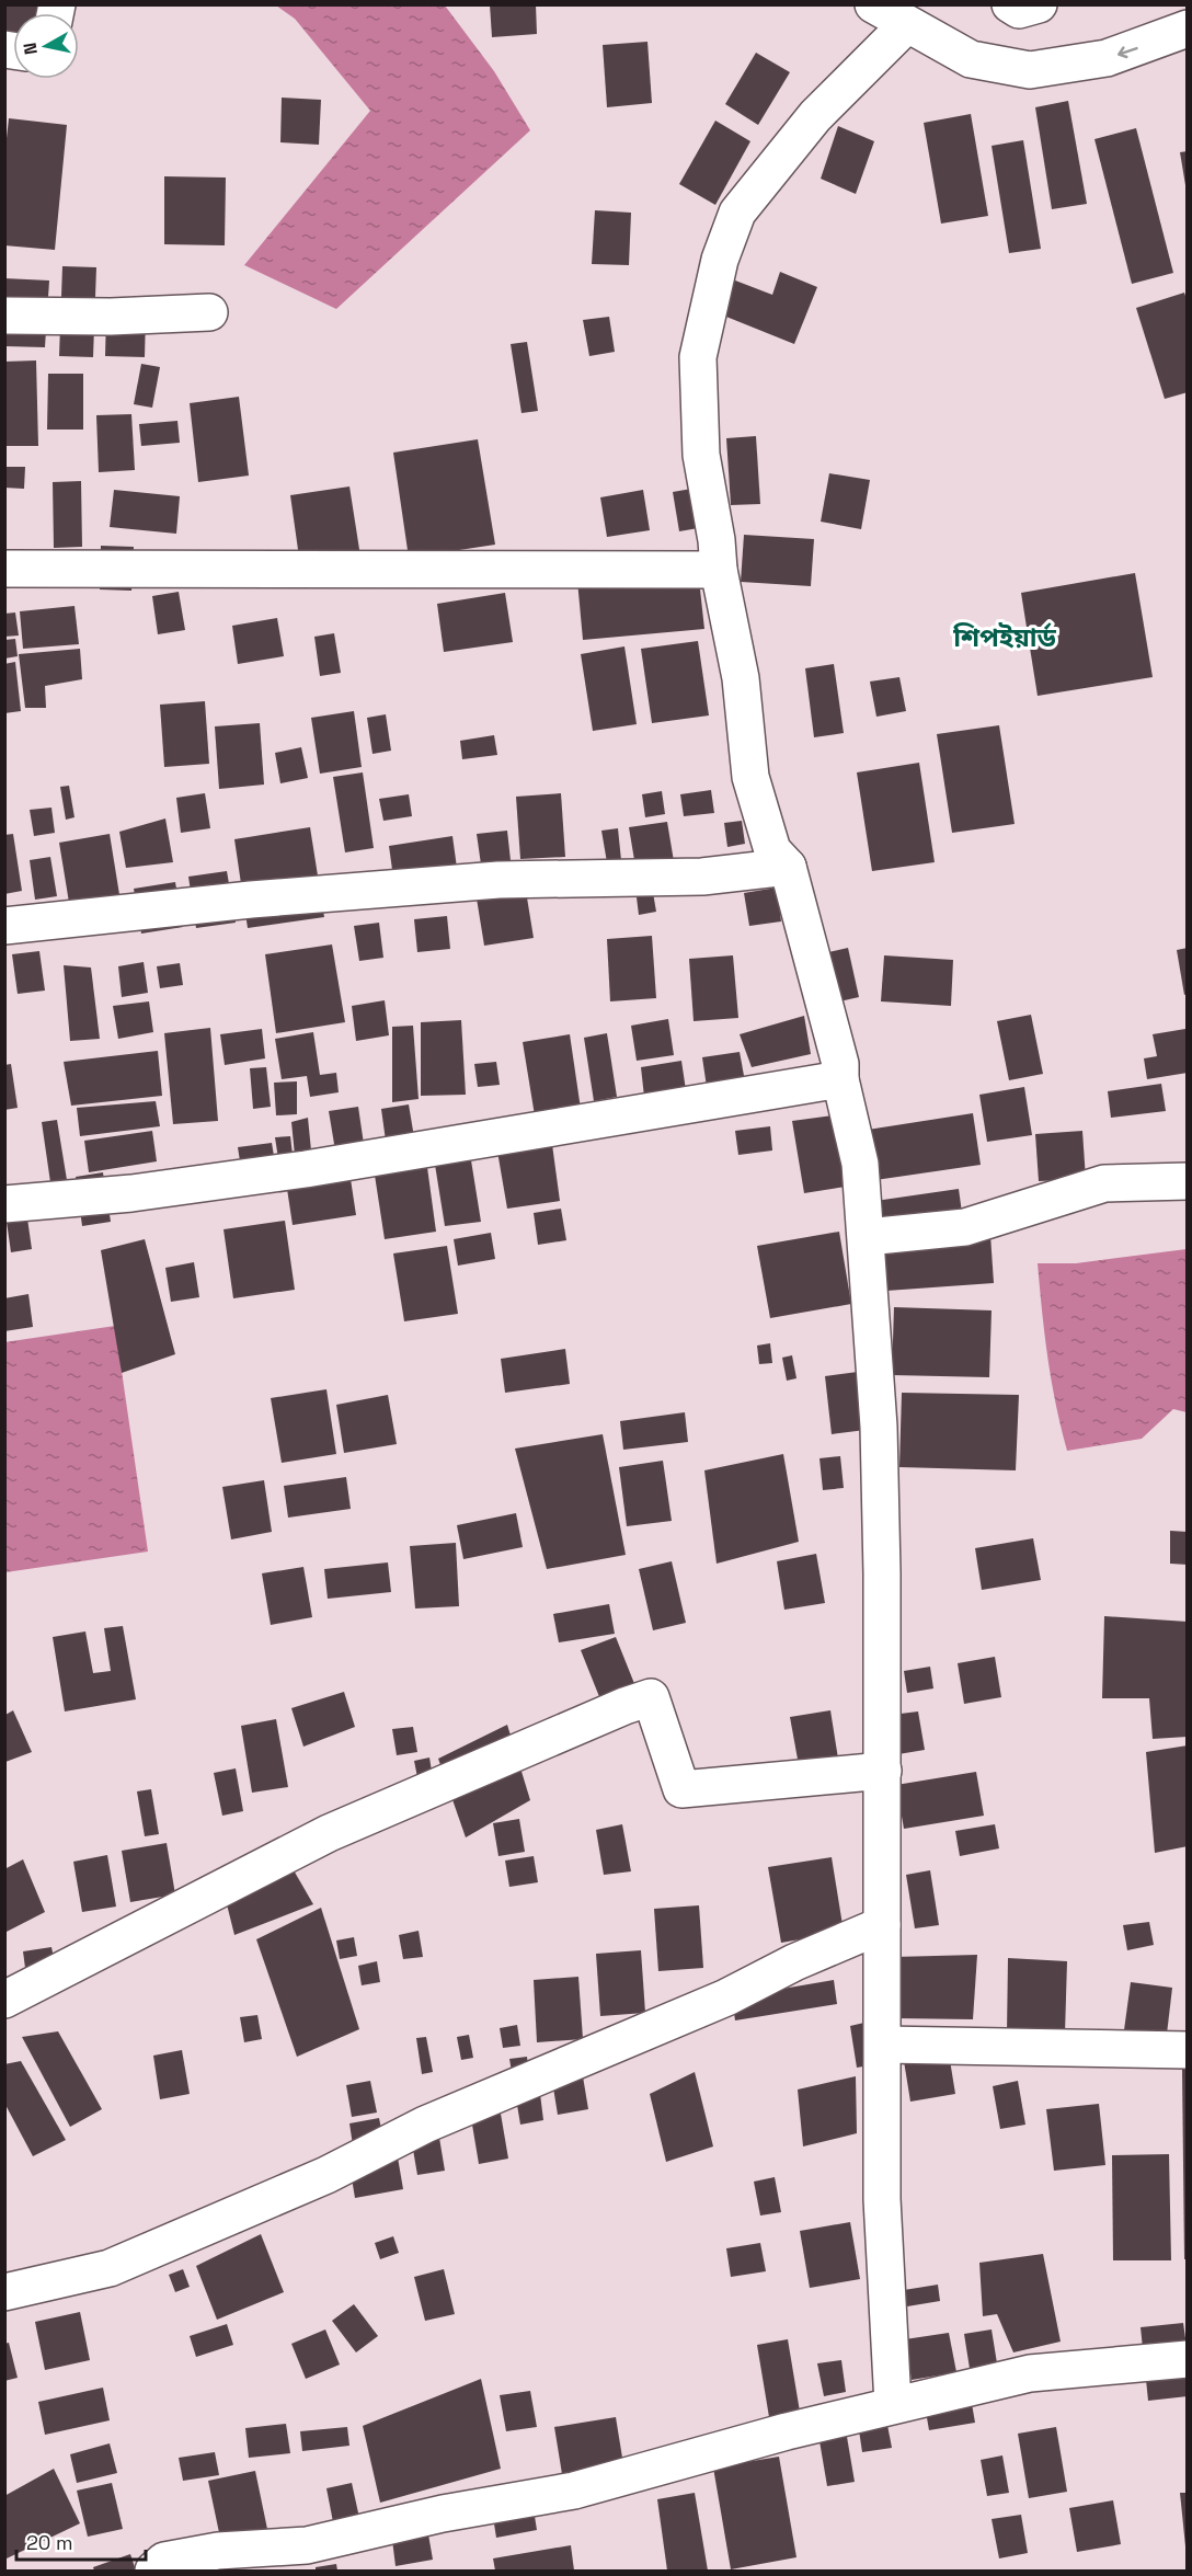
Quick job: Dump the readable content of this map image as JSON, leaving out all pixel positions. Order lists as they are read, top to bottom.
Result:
{
  "districts": ["শিপইয়ার্ড"],
  "scale_bar": "20 m",
  "north": "left"
}
